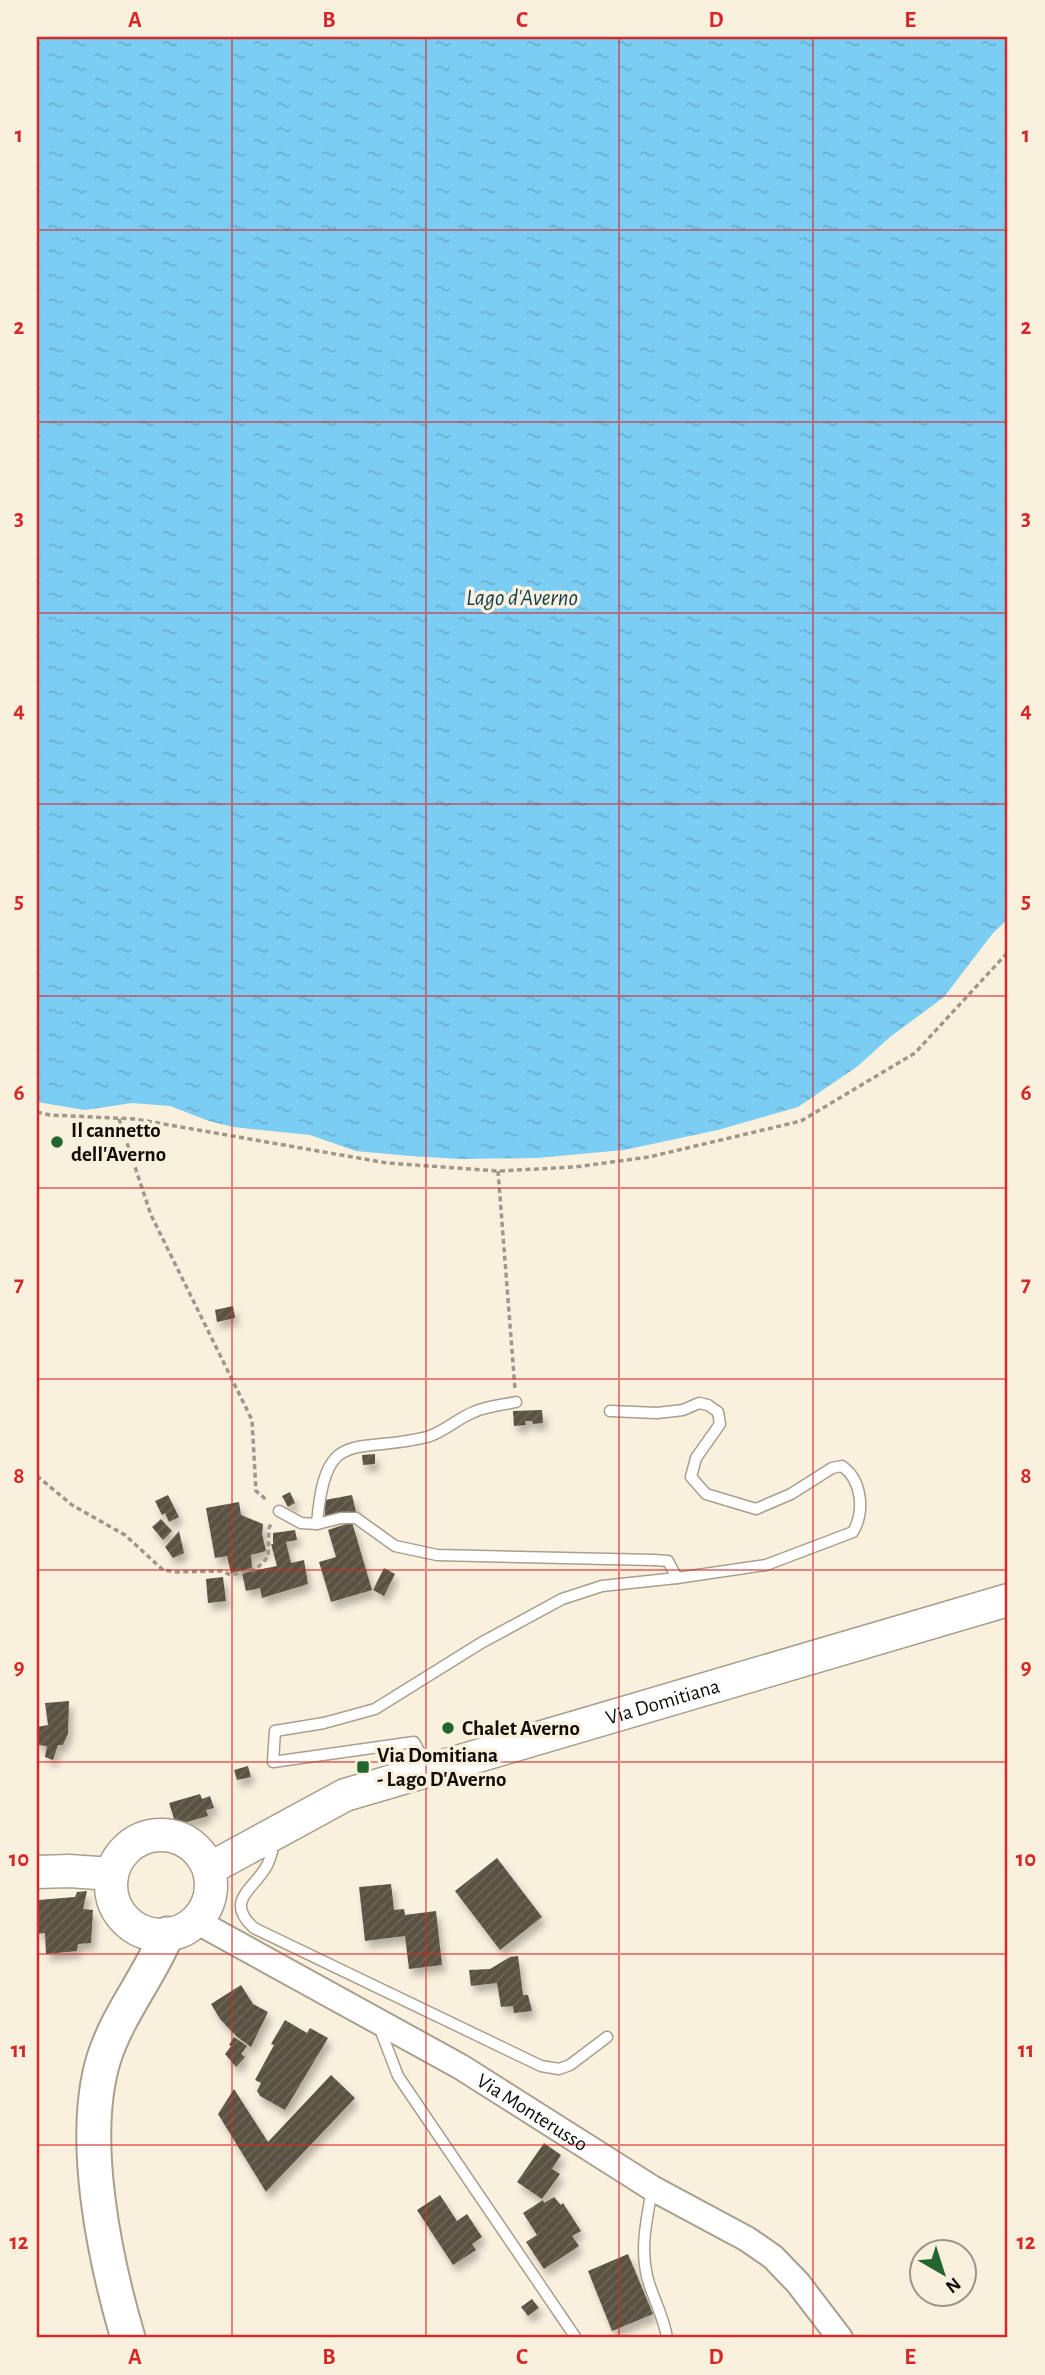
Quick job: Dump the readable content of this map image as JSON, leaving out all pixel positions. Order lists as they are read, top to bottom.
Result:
{
  "streets": {
    "main road": ["Via Domitiana"],
    "street": ["Via Monterusso"]
  },
  "crossings": [
    ["Via Domitiana", "Via Monterusso"]
  ],
  "water": ["Lago d'Averno"],
  "places": {
    "other": ["Il cannetto dell'Averno", "Chalet Averno"],
    "transit": ["Via Domitiana - Lago D'Averno"]
  },
  "north": "bottom right",
  "grid": {
    "columns": [
      "A",
      "B",
      "C",
      "D",
      "E"
    ],
    "rows": [
      "1",
      "2",
      "3",
      "4",
      "5",
      "6",
      "7",
      "8",
      "9",
      "10",
      "11",
      "12"
    ]
  }
}
